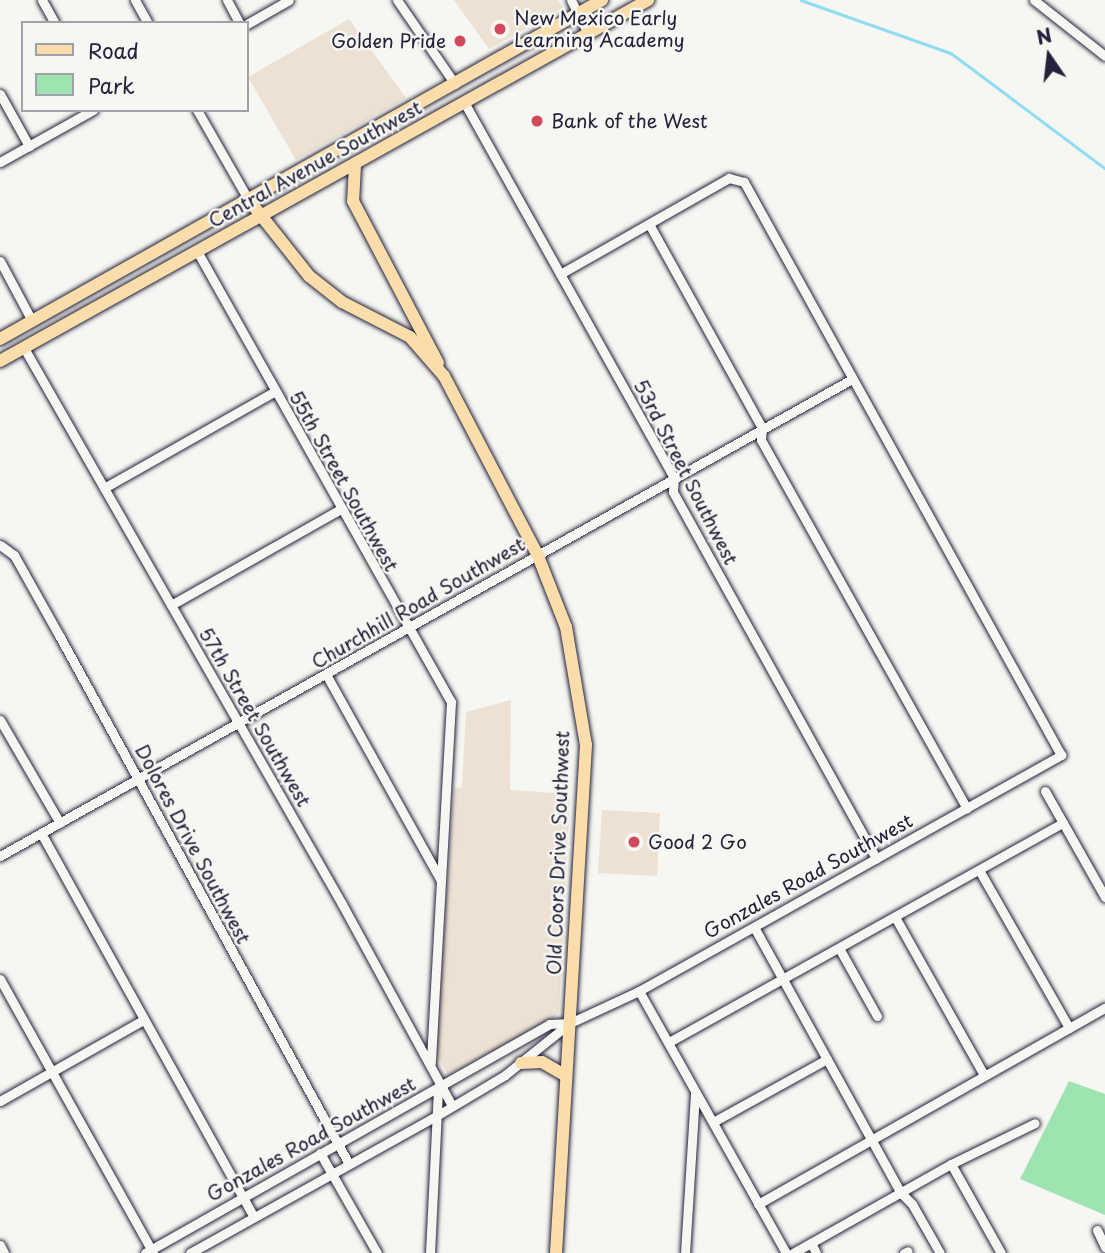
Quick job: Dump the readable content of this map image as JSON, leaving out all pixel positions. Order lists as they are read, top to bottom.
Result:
{
  "streets": {
    "main road": ["Central Avenue Southwest", "Old Coors Drive Southwest"],
    "street": [
      "53rd Street Southwest",
      "55th Street Southwest",
      "Churchhill Road Southwest",
      "57th Street Southwest",
      "Dolores Drive Southwest",
      "Gonzales Road Southwest"
    ]
  },
  "crossings": [
    ["Central Avenue Southwest", "53rd Street Southwest"],
    ["Central Avenue Southwest", "55th Street Southwest"],
    ["Central Avenue Southwest", "57th Street Southwest"],
    ["Central Avenue Southwest", "Old Coors Drive Southwest"],
    ["53rd Street Southwest", "Churchhill Road Southwest"],
    ["53rd Street Southwest", "Gonzales Road Southwest"],
    ["55th Street Southwest", "Churchhill Road Southwest"],
    ["55th Street Southwest", "57th Street Southwest"],
    ["Churchhill Road Southwest", "57th Street Southwest"],
    ["Churchhill Road Southwest", "Dolores Drive Southwest"],
    ["Churchhill Road Southwest", "Old Coors Drive Southwest"],
    ["Churchhill Road Southwest", "Gonzales Road Southwest"],
    ["57th Street Southwest", "Gonzales Road Southwest"],
    ["Dolores Drive Southwest", "Gonzales Road Southwest"],
    ["Old Coors Drive Southwest", "Gonzales Road Southwest"]
  ],
  "places": [
    "New Mexico Early Learning Academy",
    "Golden Pride",
    "Bank of the West",
    "Good 2 Go"
  ],
  "legend": ["Road", "Park"],
  "north": "top"
}
